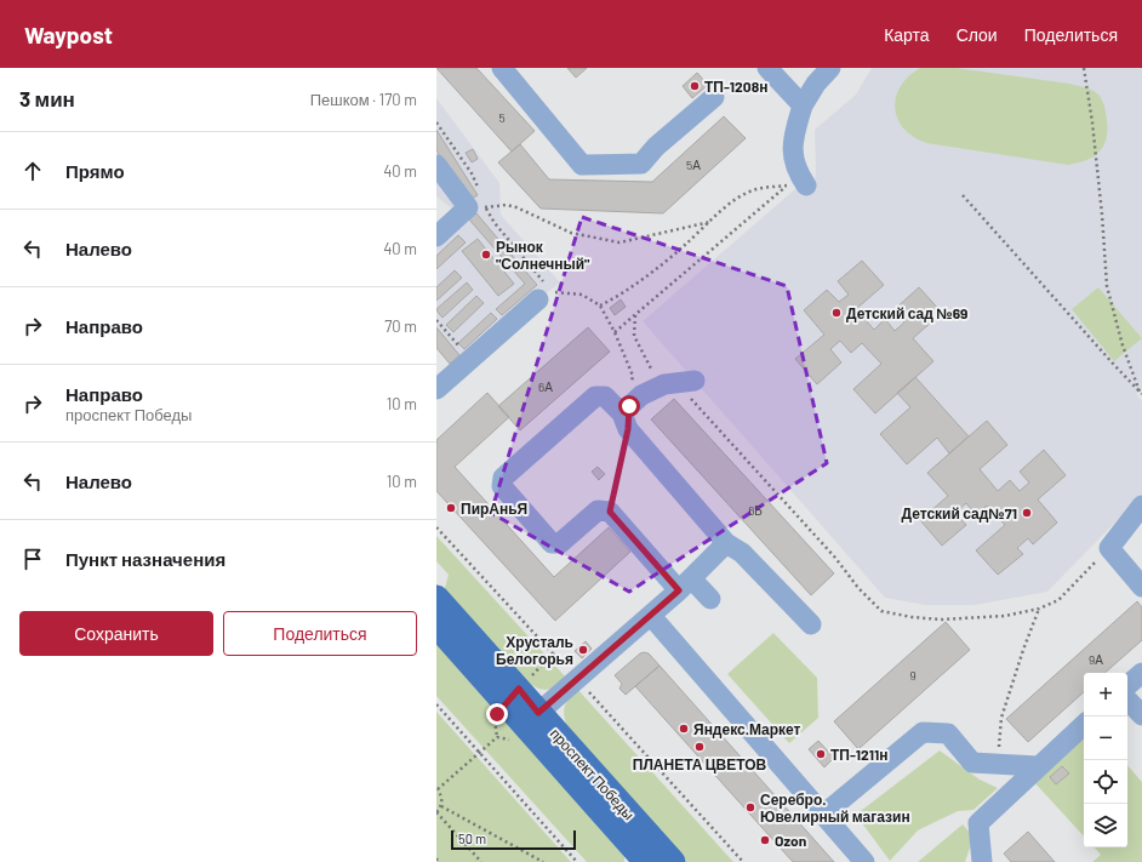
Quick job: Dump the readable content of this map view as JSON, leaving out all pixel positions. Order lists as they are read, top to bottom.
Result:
{
  "streets": {
    "main road": ["проспект Победы"]
  },
  "places": [
    "ТП-1208н",
    "Рынок \"Солнечный\"",
    "Детский сад №69",
    "ПирАньЯ",
    "Детский сад№71",
    "Хрусталь Белогорья",
    "Яндекс.Маркет",
    "ПЛАНЕТА ЦВЕТОВ",
    "ТП-1211н",
    "Серебро. Ювелирный магазин",
    "Ozon"
  ],
  "house_numbers": [
    "5",
    "5А",
    "6А",
    "6Б",
    "9А",
    "9"
  ],
  "scale_bar": "50 m",
  "page": {
    "header": "Waypost",
    "nav": ["Карта", "Слои", "Поделиться"],
    "heading": ["3 мин", "Пешком · 170 m"],
    "list": [
      ["Прямо", "40 m"],
      ["Налево", "40 m"],
      ["Направо", "70 m"],
      ["Направо", "проспект Победы", "10 m"],
      ["Налево", "10 m"],
      "Пункт назначения"
    ],
    "buttons": ["Сохранить", "Поделиться"],
    "map_buttons": ["+", "−"],
    "scale": "50 m"
  }
}
